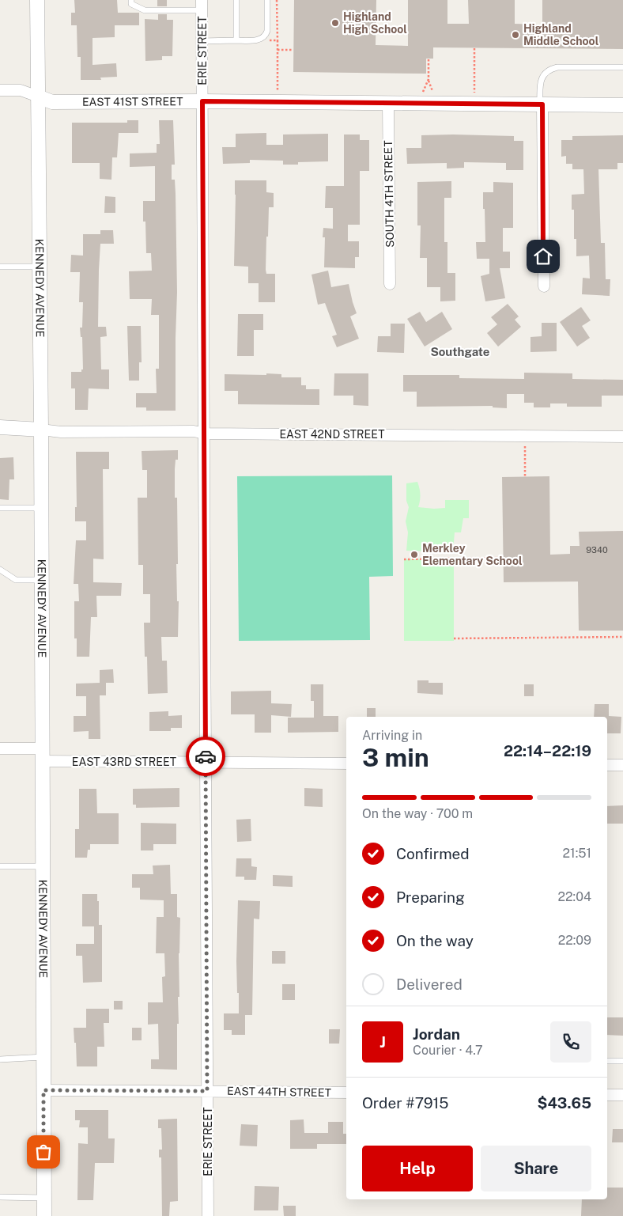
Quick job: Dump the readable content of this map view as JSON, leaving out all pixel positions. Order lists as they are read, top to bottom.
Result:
{
  "streets": {
    "street": [
      "ERIE STREET",
      "EAST 41ST STREET",
      "SOUTH 4TH STREET",
      "KENNEDY AVENUE",
      "EAST 42ND STREET",
      "EAST 43RD STREET",
      "EAST 44TH STREET"
    ]
  },
  "crossings": [
    ["ERIE STREET", "EAST 41ST STREET"],
    ["ERIE STREET", "EAST 42ND STREET"],
    ["ERIE STREET", "EAST 43RD STREET"],
    ["ERIE STREET", "EAST 44TH STREET"],
    ["EAST 41ST STREET", "SOUTH 4TH STREET"],
    ["EAST 41ST STREET", "KENNEDY AVENUE"],
    ["KENNEDY AVENUE", "EAST 42ND STREET"],
    ["KENNEDY AVENUE", "EAST 43RD STREET"],
    ["KENNEDY AVENUE", "EAST 44TH STREET"]
  ],
  "districts": ["Southgate"],
  "places": ["Highland High School", "Highland Middle School", "Merkley Elementary School"],
  "house_numbers": ["9340"],
  "page": {
    "heading": ["3 min", "Arriving in", "22:14–22:19"],
    "panel": [
      "Jordan",
      "Courier · 4.7",
      "Order #7915",
      "$43.65"
    ],
    "bar": "On the way · 700 m",
    "list": [
      ["Confirmed", "21:51"],
      ["Preparing", "22:04"],
      ["On the way", "22:09"],
      "Delivered"
    ],
    "round": "J",
    "buttons": ["Help", "Share"]
  }
}
